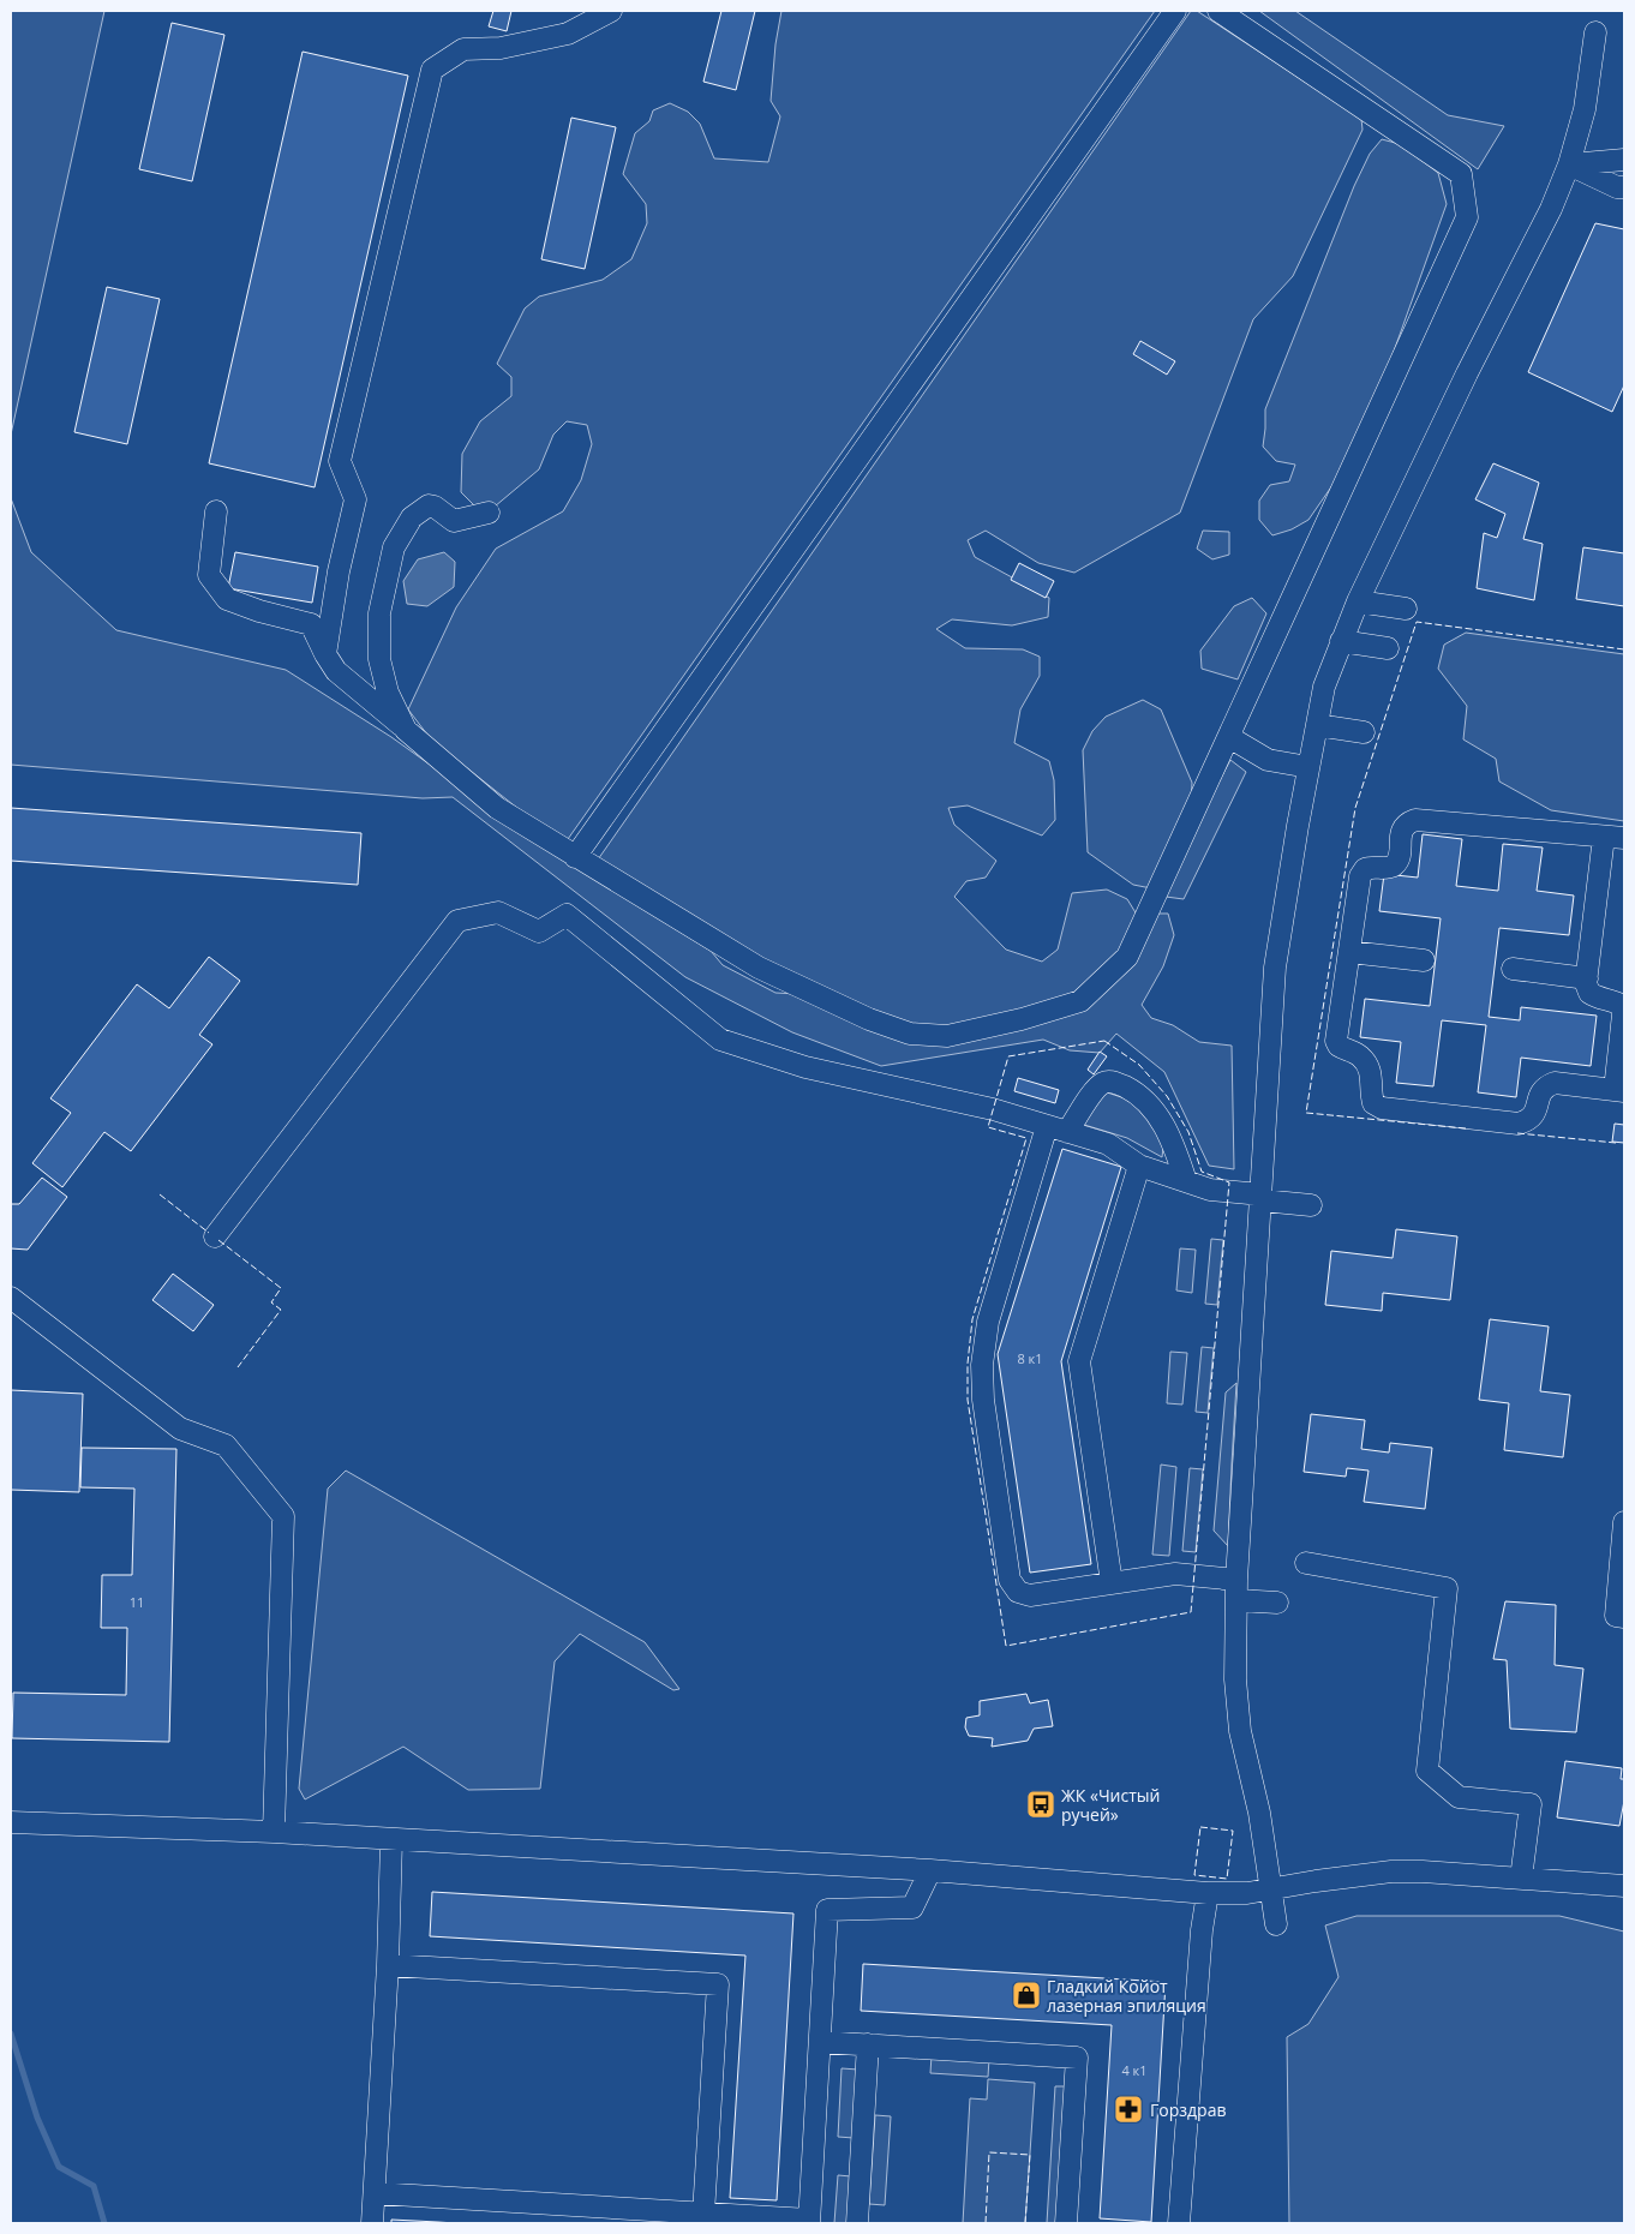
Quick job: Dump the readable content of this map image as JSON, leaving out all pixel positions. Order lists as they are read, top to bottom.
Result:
{
  "places": {
    "bus stop": ["ЖК «Чистый ручей»"],
    "shop": ["Гладкий Койот лазерная эпиляция"],
    "pharmacy": ["Горздрав"]
  },
  "house_numbers": ["8 к1", "11", "4 к1"]
}
